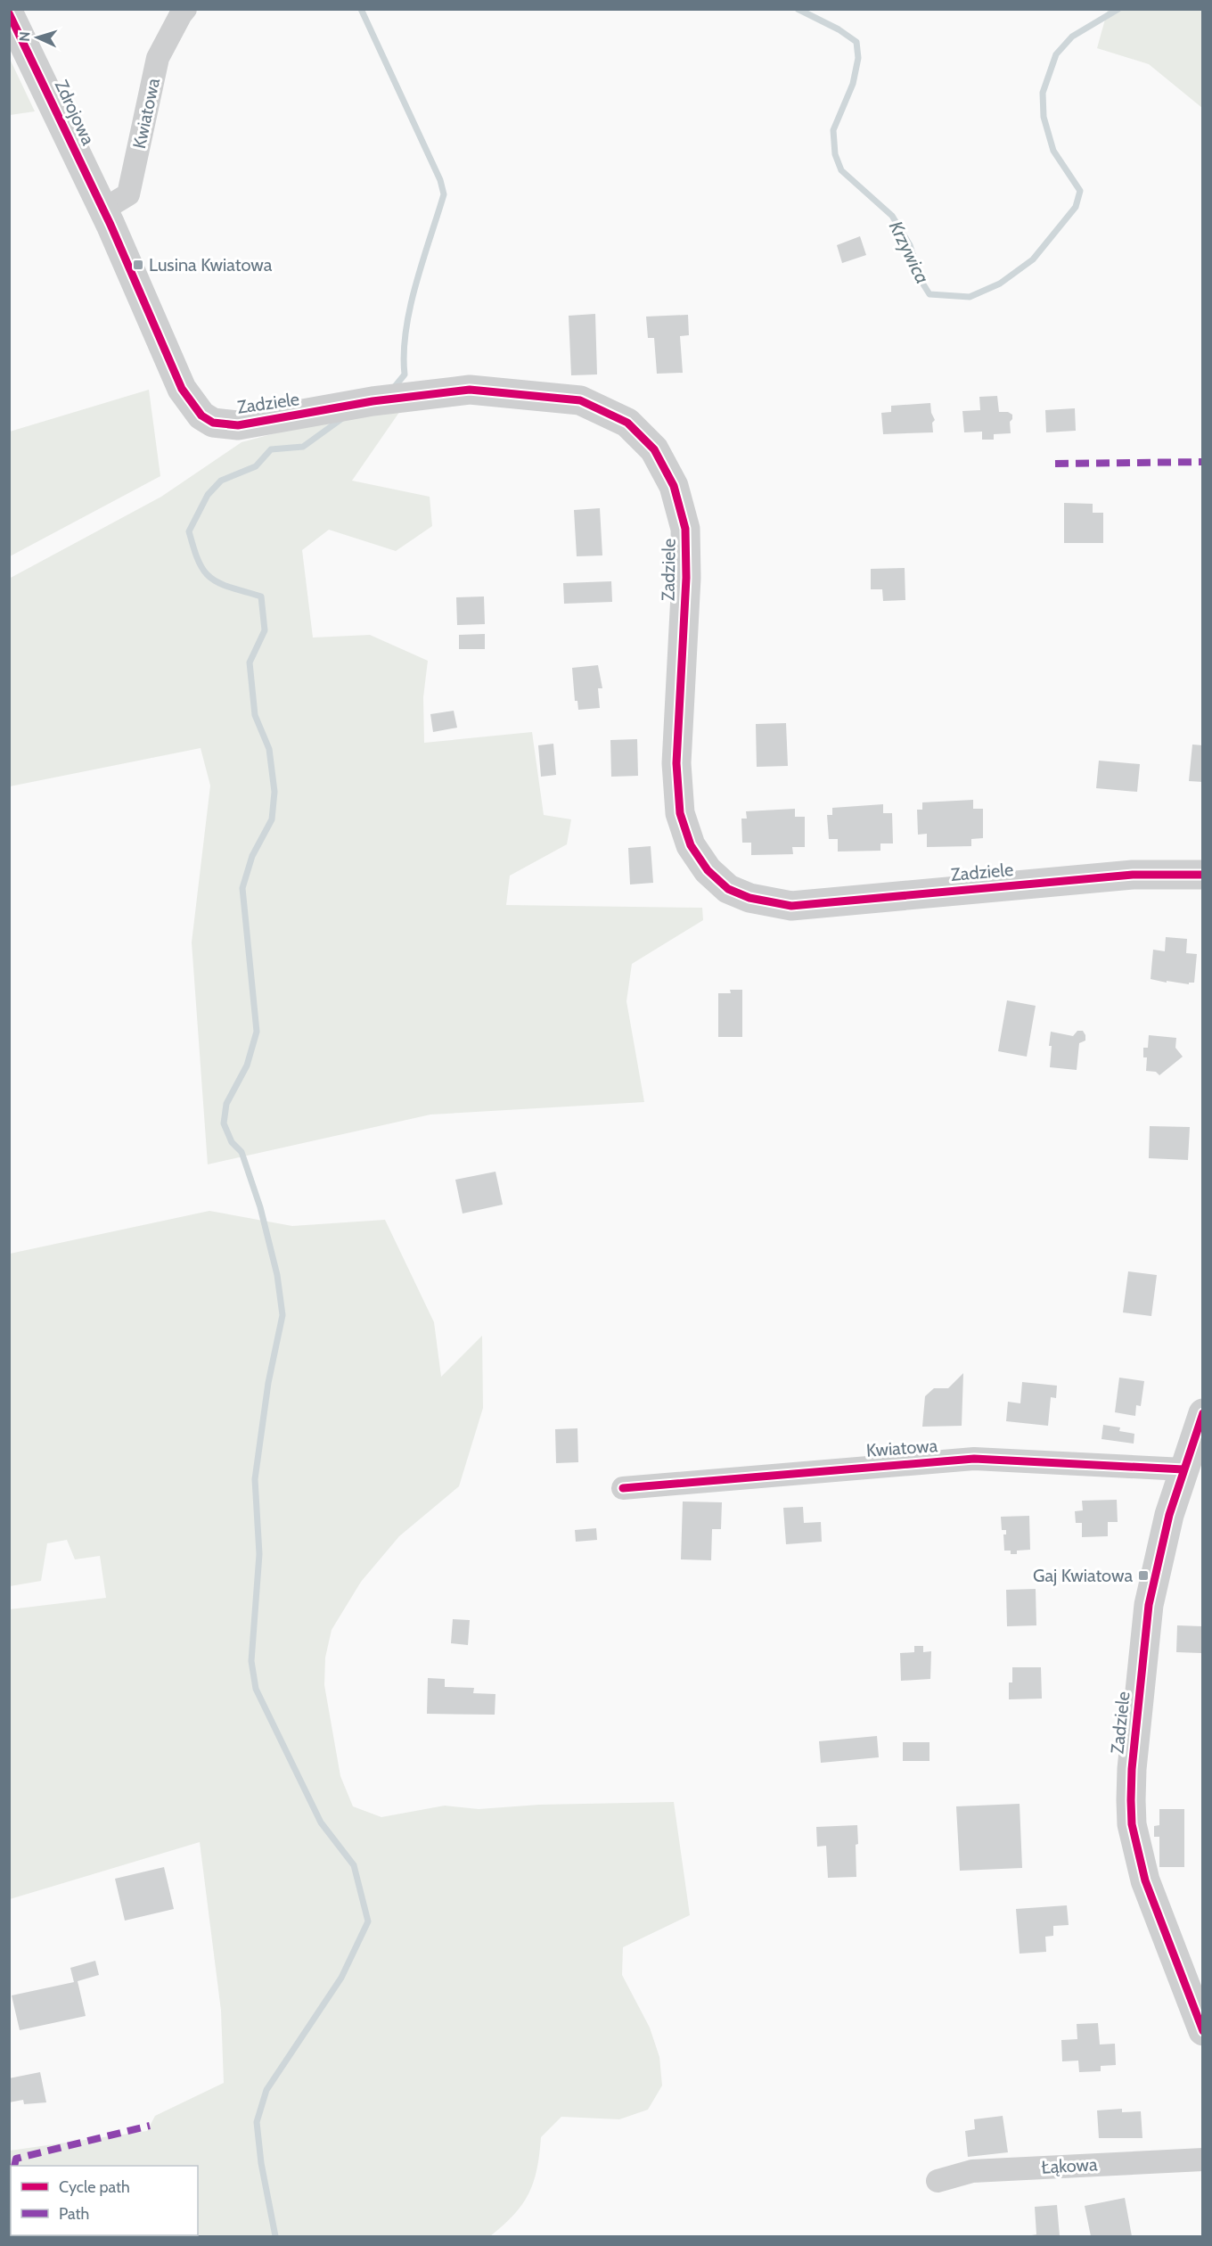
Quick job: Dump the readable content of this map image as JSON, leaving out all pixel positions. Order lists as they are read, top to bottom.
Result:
{
  "streets": {
    "street": [
      "Zdrojowa",
      "Kwiatowa",
      "Zadziele",
      "Łąkowa"
    ]
  },
  "crossings": [
    ["Zdrojowa", "Kwiatowa"],
    ["Zdrojowa", "Zadziele"],
    ["Kwiatowa", "Zadziele"]
  ],
  "water": ["Krzywica"],
  "places": {
    "transit": ["Lusina Kwiatowa", "Gaj Kwiatowa"]
  },
  "legend": ["Cycle path", "Path"],
  "north": "left"
}
